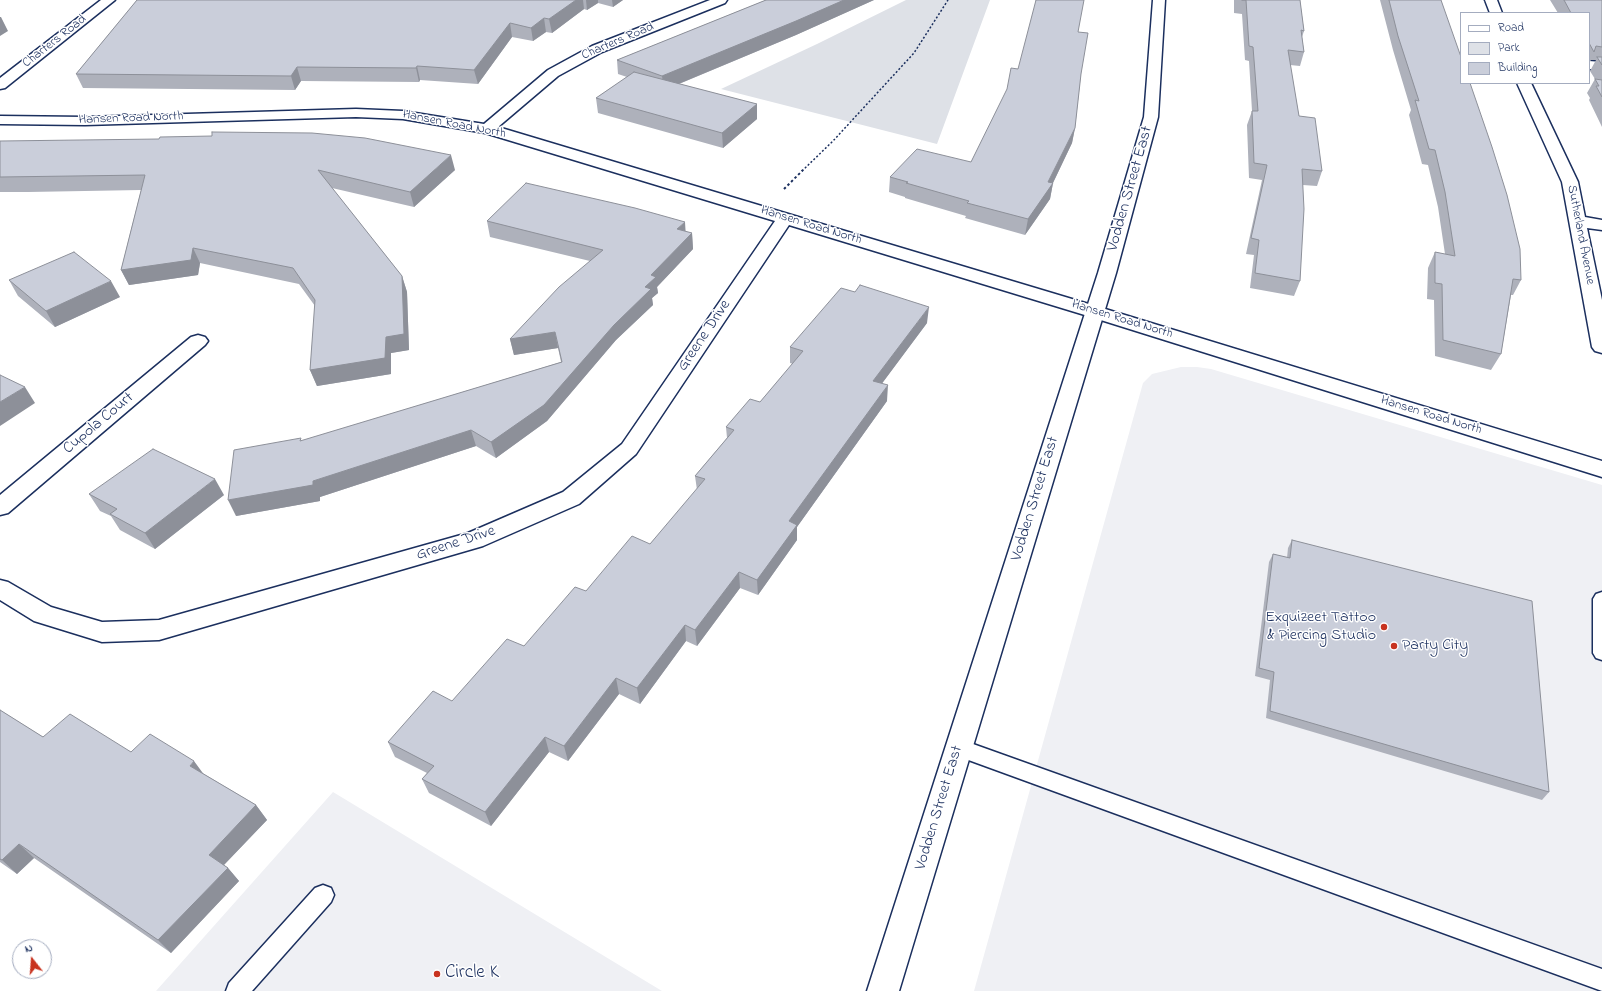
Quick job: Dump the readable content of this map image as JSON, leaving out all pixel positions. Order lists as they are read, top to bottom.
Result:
{
  "streets": {
    "street": [
      "Charters Road",
      "Hansen Road North",
      "Vodden Street East",
      "Sutherland Avenue",
      "Greene Drive",
      "Cupola Court"
    ]
  },
  "crossings": [
    ["Charters Road", "Hansen Road North"],
    ["Hansen Road North", "Vodden Street East"],
    ["Hansen Road North", "Greene Drive"]
  ],
  "places": ["Exquizeet Tattoo & Piercing Studio", "Party City", "Circle K"],
  "legend": ["Road", "Park", "Building"],
  "north": "top"
}
